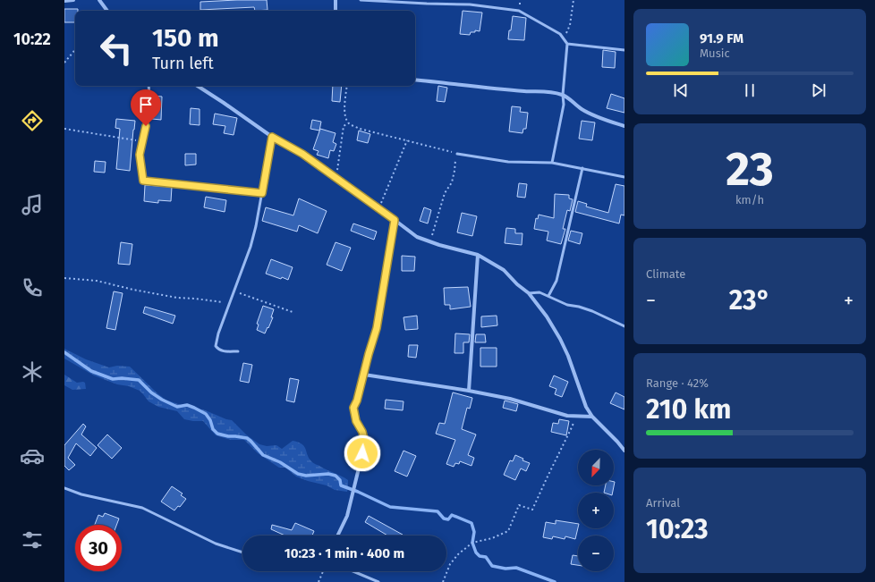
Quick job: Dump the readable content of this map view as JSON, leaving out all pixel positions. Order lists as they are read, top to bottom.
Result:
{
  "north": "bottom left",
  "page": {
    "tabs": "10:22",
    "turn": ["150 m", "Turn left"],
    "song": ["91.9 FM", "Music"],
    "tile": [
      ["23", "km/h"],
      "Climate",
      ["Range · 42%", "210 km"],
      ["Arrival", "10:23"]
    ],
    "heat": ["−", "23°", "+"],
    "map_buttons": ["+", "−"],
    "limit": "30",
    "trip": "10:23 · 1 min · 400 m"
  }
}
